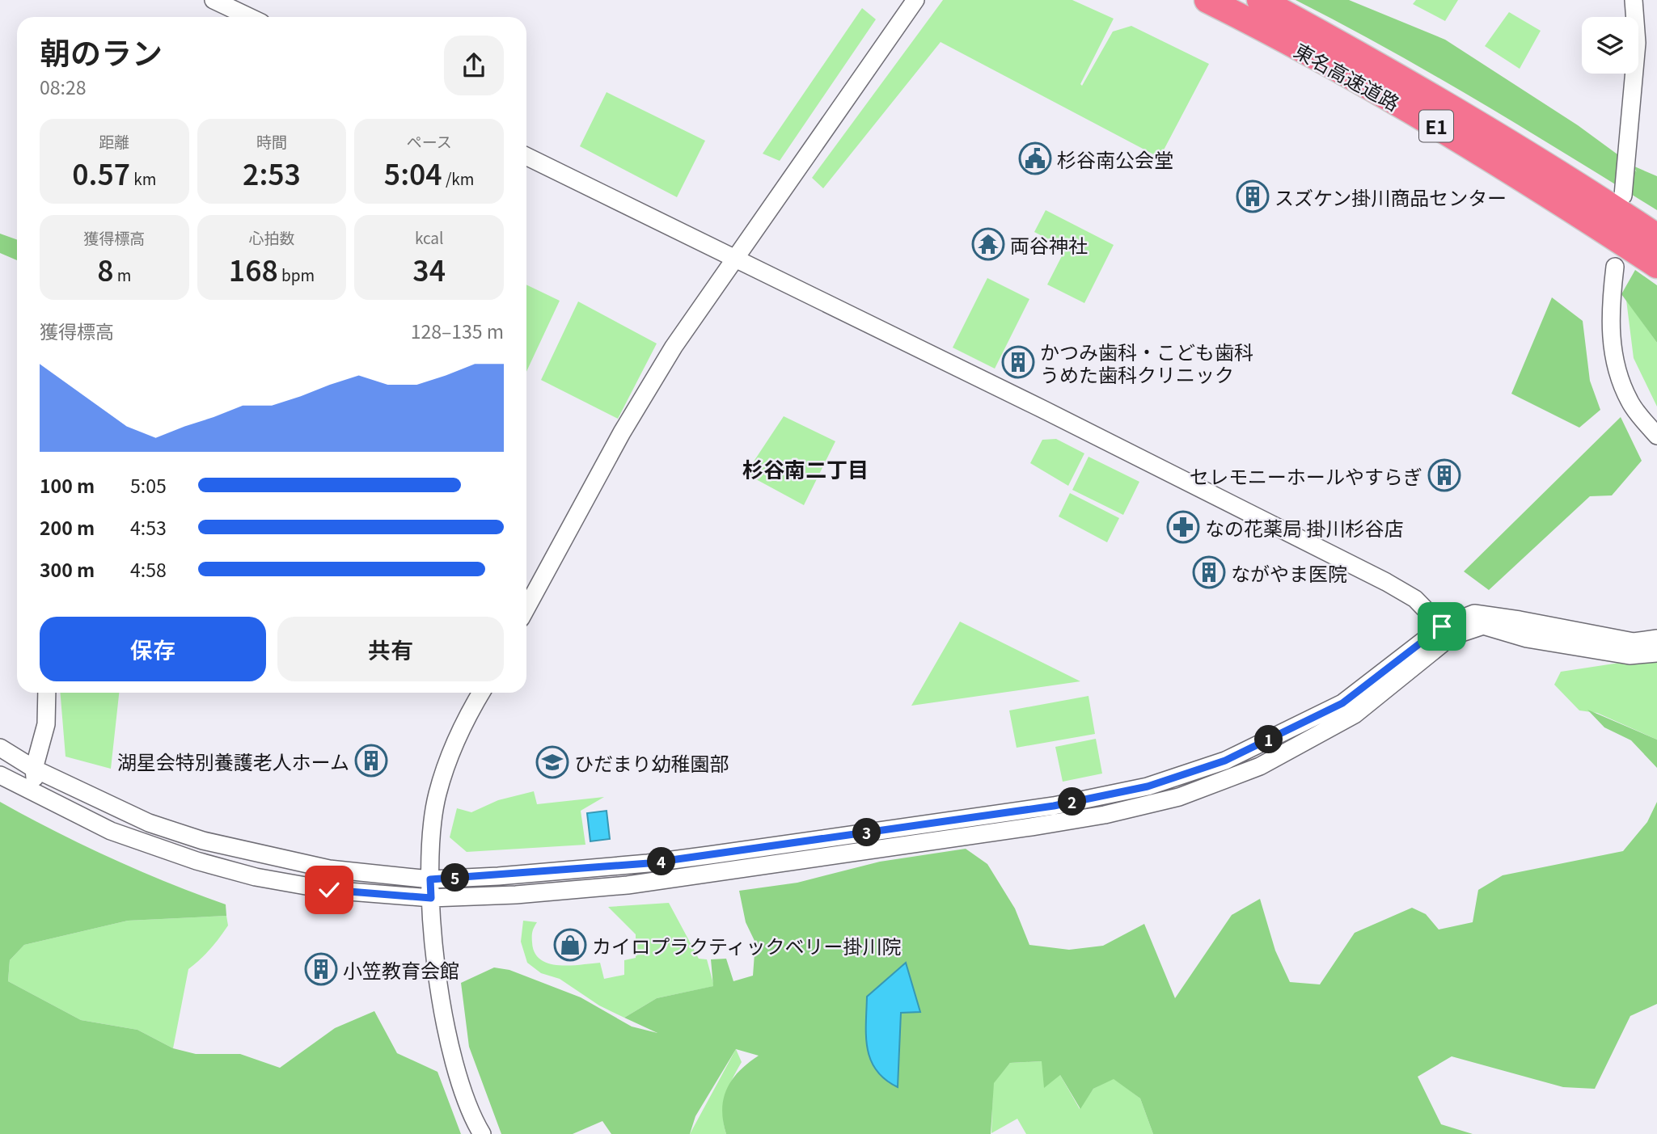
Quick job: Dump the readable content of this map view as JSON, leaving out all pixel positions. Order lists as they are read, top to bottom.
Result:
{
  "streets": {
    "highway": ["東名高速道路", "E1"]
  },
  "districts": ["杉谷南二丁目"],
  "places": {
    "public building": ["杉谷南公会堂"],
    "building": [
      "スズケン掛川商品センター",
      "かつみ歯科・こども歯科 うめた歯科クリニック",
      "セレモニーホールやすらぎ",
      "ながやま医院",
      "湖星会特別養護老人ホーム",
      "小笠教育会館"
    ],
    "temple": ["両谷神社"],
    "pharmacy": ["なの花薬局 掛川杉谷店"],
    "school or university": ["ひだまり幼稚園部"],
    "shop": ["カイロプラクティックベリー掛川院"]
  },
  "page": {
    "heading": ["朝のラン", "08:28"],
    "stats": [
      ["距離", "0.57 km"],
      ["時間", "2:53"],
      ["ペース", "5:04 /km"],
      ["獲得標高", "8 m"],
      ["心拍数", "168 bpm"],
      ["kcal", "34"]
    ],
    "chart": ["獲得標高", "128–135 m"],
    "list": [
      {
        "name": "100 m",
        "note": "5:05"
      },
      {
        "name": "200 m",
        "note": "4:53"
      },
      {
        "name": "300 m",
        "note": "4:58"
      }
    ],
    "buttons": ["保存", "共有"],
    "pins": [
      "1",
      "2",
      "3",
      "4",
      "5"
    ]
  }
}
